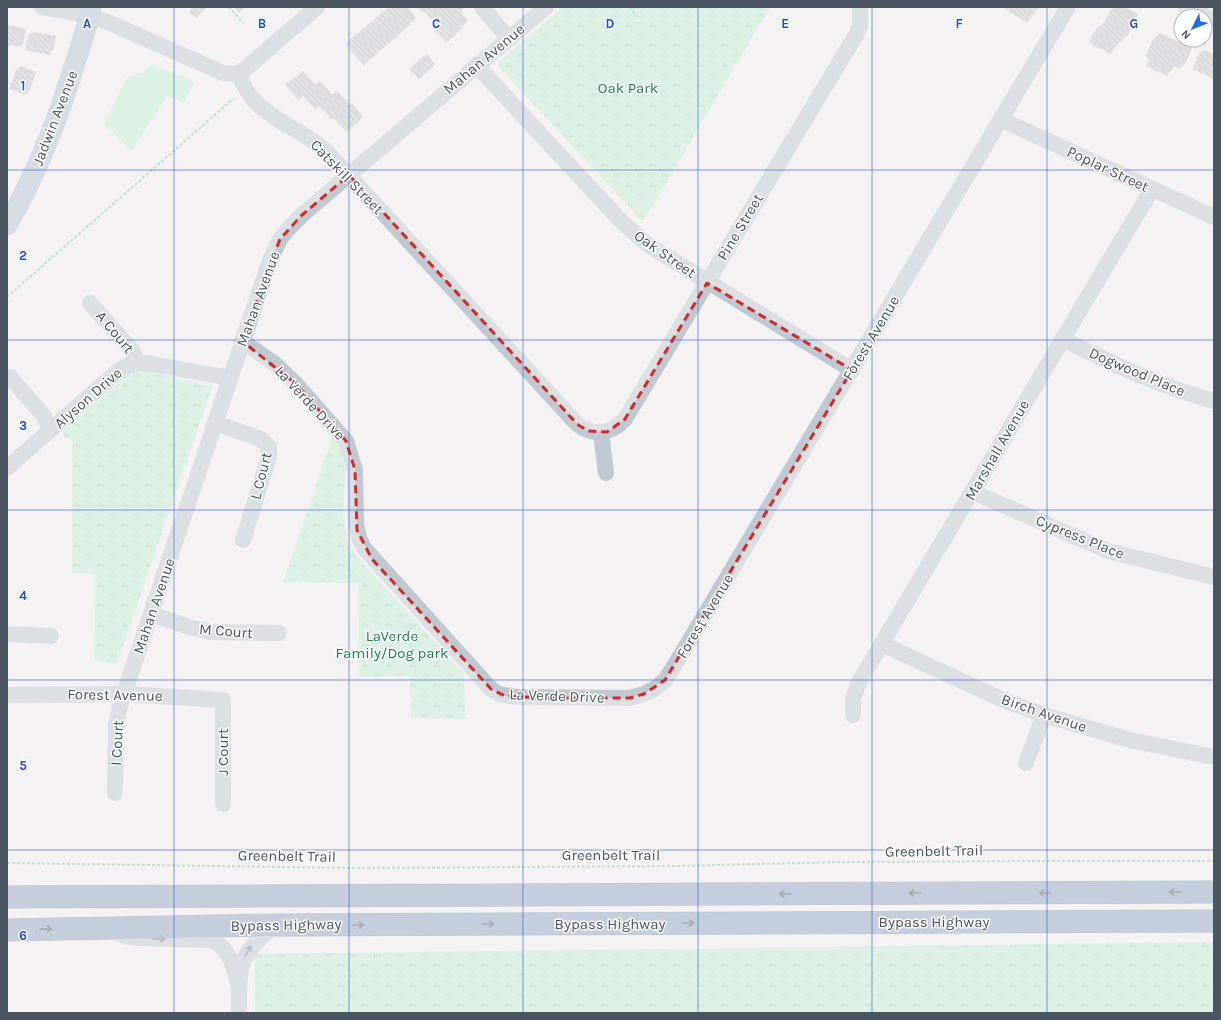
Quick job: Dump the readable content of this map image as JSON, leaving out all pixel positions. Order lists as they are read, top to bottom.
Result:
{
  "streets": {
    "highway": ["Bypass Highway"],
    "main road": ["Jadwin Avenue"],
    "street": [
      "Mahan Avenue",
      "Poplar Street",
      "Catskill Street",
      "Pine Street",
      "Oak Street",
      "A Court",
      "Forest Avenue",
      "Dogwood Place",
      "Alyson Drive",
      "La Verde Drive",
      "Marshall Avenue",
      "L Court",
      "Cypress Place",
      "M Court",
      "Birch Avenue",
      "I Court",
      "J Court"
    ],
    "path": ["Greenbelt Trail"]
  },
  "crossings": [
    ["Mahan Avenue", "Catskill Street"],
    ["Mahan Avenue", "Oak Street"],
    ["Mahan Avenue", "Forest Avenue"],
    ["Mahan Avenue", "Alyson Drive"],
    ["Mahan Avenue", "La Verde Drive"],
    ["Mahan Avenue", "L Court"],
    ["Mahan Avenue", "M Court"],
    ["Mahan Avenue", "I Court"],
    ["Poplar Street", "Forest Avenue"],
    ["Poplar Street", "Marshall Avenue"],
    ["Catskill Street", "Pine Street"],
    ["Pine Street", "Oak Street"],
    ["Oak Street", "Forest Avenue"],
    ["A Court", "Alyson Drive"],
    ["Forest Avenue", "La Verde Drive"],
    ["Forest Avenue", "I Court"],
    ["Forest Avenue", "J Court"],
    ["Dogwood Place", "Marshall Avenue"],
    ["Marshall Avenue", "Cypress Place"],
    ["Marshall Avenue", "Birch Avenue"]
  ],
  "parks": ["Oak Park", "LaVerde Family/Dog park"],
  "north": "bottom left",
  "grid": {
    "columns": [
      "A",
      "B",
      "C",
      "D",
      "E",
      "F",
      "G"
    ],
    "rows": [
      "1",
      "2",
      "3",
      "4",
      "5",
      "6"
    ]
  }
}
